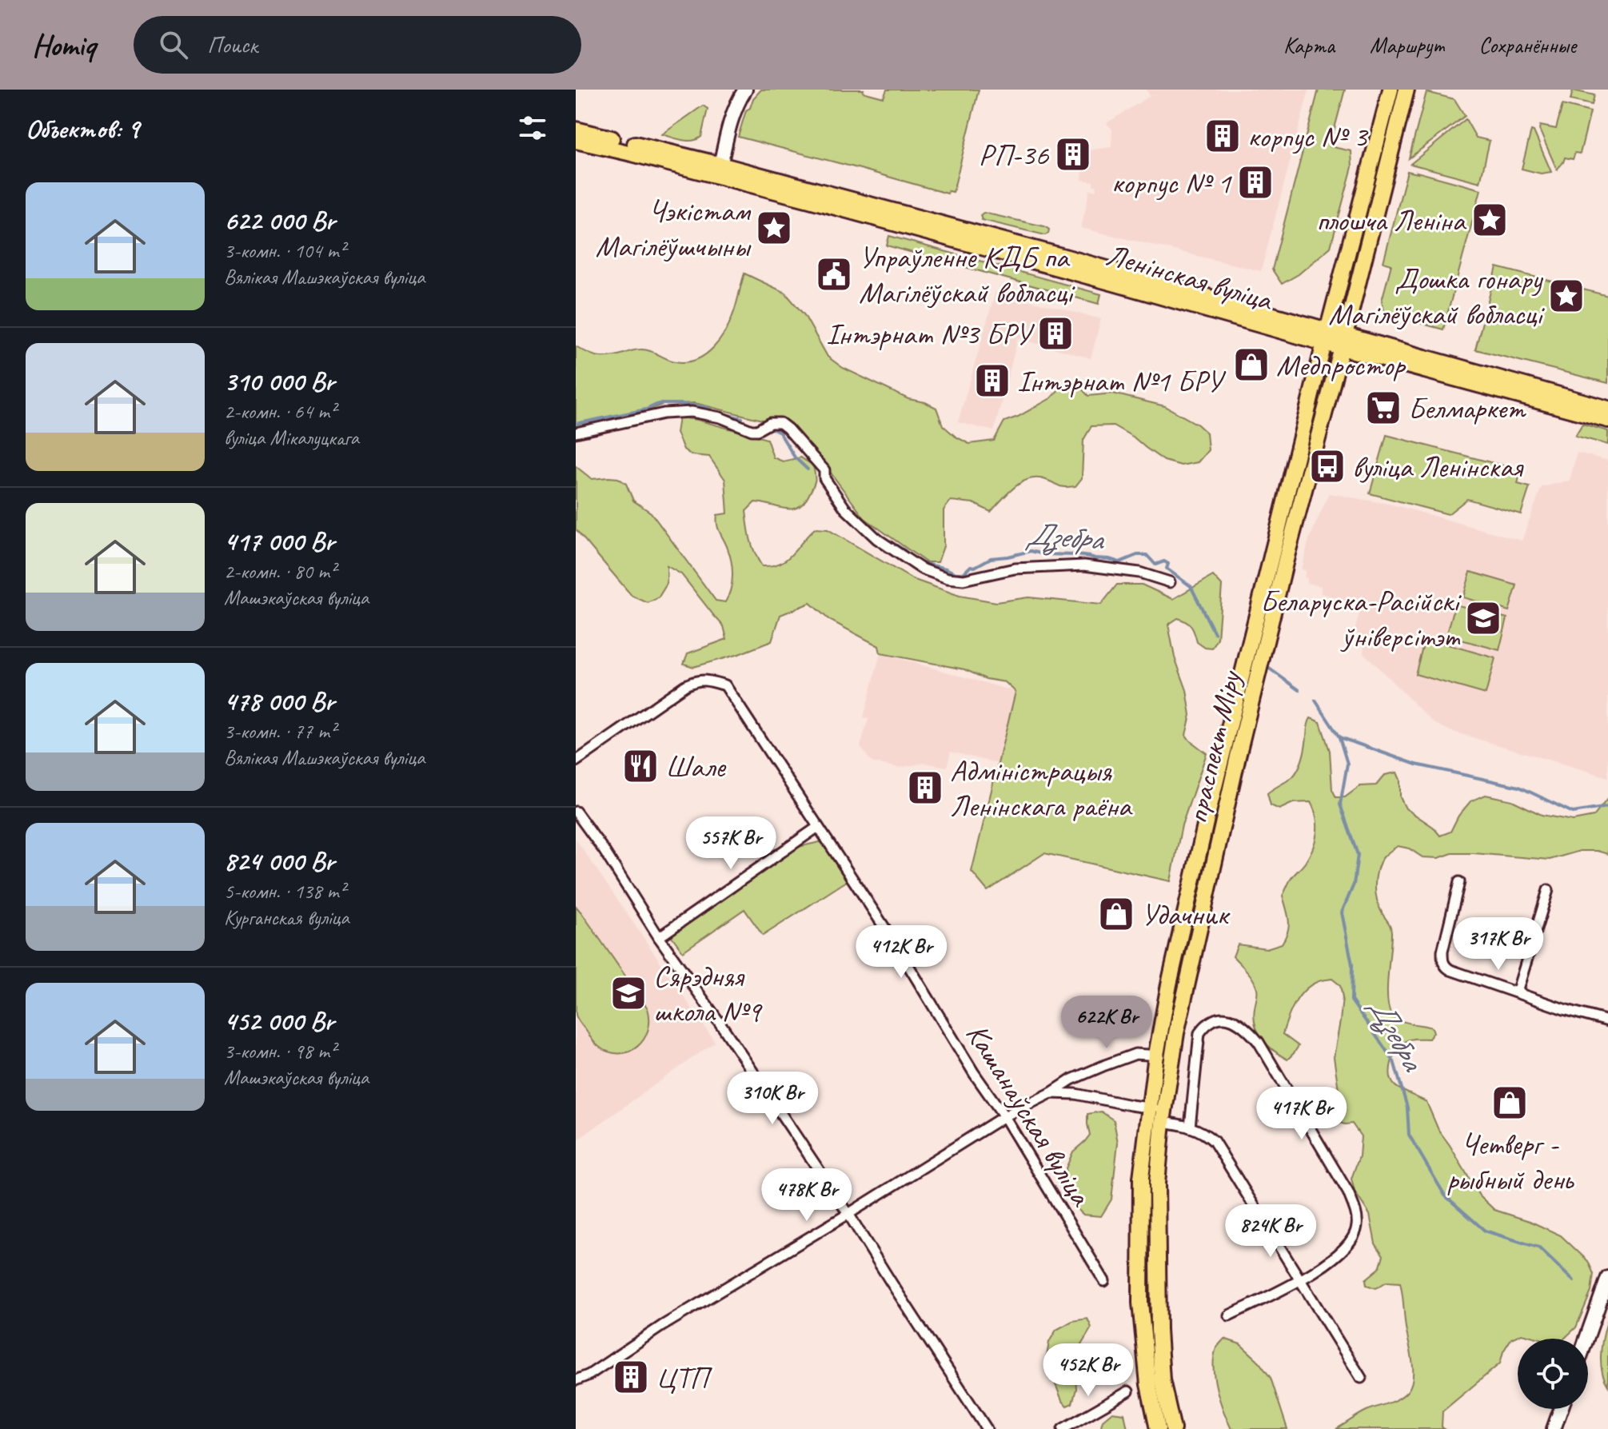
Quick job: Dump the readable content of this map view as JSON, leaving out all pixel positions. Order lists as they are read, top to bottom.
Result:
{
  "streets": {
    "main road": ["Ленінская вуліца", "праспект Міру"],
    "street": ["Кашанаўская вуліца"]
  },
  "crossings": [
    ["Ленінская вуліца", "праспект Міру"]
  ],
  "water": ["Дзебра"],
  "places": {
    "building": [
      "корпус № 3",
      "РП-36",
      "корпус № 1",
      "Інтэрнат №3 БРУ",
      "Інтэрнат №1 БРУ",
      "Адміністрацыя Ленінскага раёна",
      "ЦТП"
    ],
    "place": ["плошча Леніна", "Чэкістам Магілёўшчыны", "Дошка гонару Магілёўскай вобласці"],
    "public building": ["Упраўленне КДБ па Магілёўскай вобласці"],
    "shop": ["Медпростор", "Удачник", "Четверг - рыбный день"],
    "supermarket": ["Белмаркет"],
    "bus stop": ["вуліца Ленінская"],
    "school or university": ["Беларуска-Расійскі ўніверсітэт", "Сярэдняя школа №9"],
    "restaurant": ["Шале"]
  },
  "page": {
    "header": "Homiq",
    "search": "Поиск",
    "nav": ["Карта", "Маршрут", "Сохранённые"],
    "heading": "Объектов: 9",
    "list": [
      {
        "name": "622 000 Br",
        "note": "3-комн. · 104 m² · Вялікая Машэкаўская вуліца"
      },
      {
        "name": "310 000 Br",
        "note": "2-комн. · 64 m² · вуліца Мікалуцкага"
      },
      {
        "name": "417 000 Br",
        "note": "2-комн. · 80 m² · Машэкаўская вуліца"
      },
      {
        "name": "478 000 Br",
        "note": "3-комн. · 77 m² · Вялікая Машэкаўская вуліца"
      },
      {
        "name": "824 000 Br",
        "note": "5-комн. · 138 m² · Курганская вуліца"
      },
      {
        "name": "452 000 Br",
        "note": "3-комн. · 98 m² · Машэкаўская вуліца"
      }
    ],
    "price": [
      "557K Br",
      "317K Br",
      "412K Br",
      "622K Br",
      "310K Br",
      "417K Br",
      "478K Br",
      "824K Br",
      "452K Br"
    ]
  }
}
